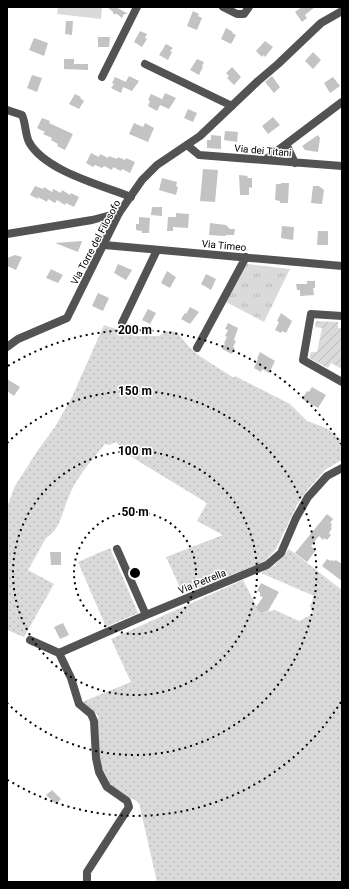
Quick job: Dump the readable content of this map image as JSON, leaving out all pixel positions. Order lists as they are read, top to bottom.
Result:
{
  "streets": {
    "street": [
      "Via dei Titani",
      "Via Torre del Filosofo",
      "Via Timeo",
      "Via Petrella"
    ]
  },
  "crossings": [
    ["Via dei Titani", "Via Torre del Filosofo"],
    ["Via Torre del Filosofo", "Via Timeo"]
  ],
  "rings": [
    "200 m",
    "150 m",
    "100 m",
    "50 m"
  ]
}
